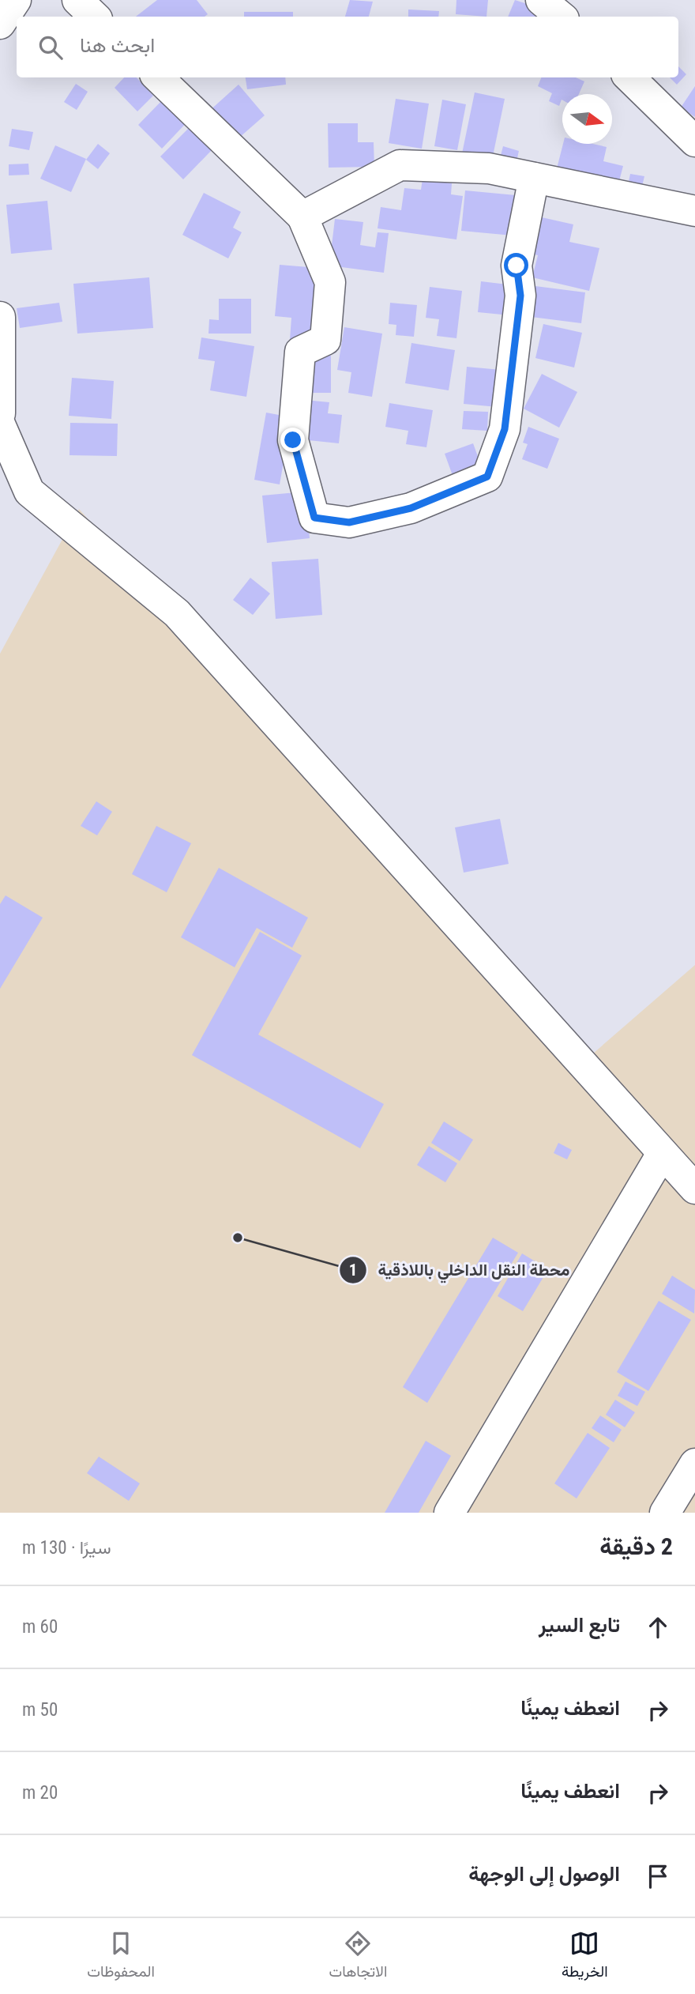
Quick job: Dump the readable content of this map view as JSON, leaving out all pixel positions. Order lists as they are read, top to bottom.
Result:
{
  "places": ["محطة النقل الداخلي باللاذقية"],
  "north": "right",
  "page": {
    "search": "ابحث هنا",
    "heading": ["2 دقيقة", "سيرًا · 130 m"],
    "list": [
      ["تابع السير", "60 m"],
      ["انعطف يمينًا", "50 m"],
      ["انعطف يمينًا", "20 m"],
      "الوصول إلى الوجهة"
    ],
    "nav": ["الخريطة", "الاتجاهات", "المحفوظات"]
  }
}
